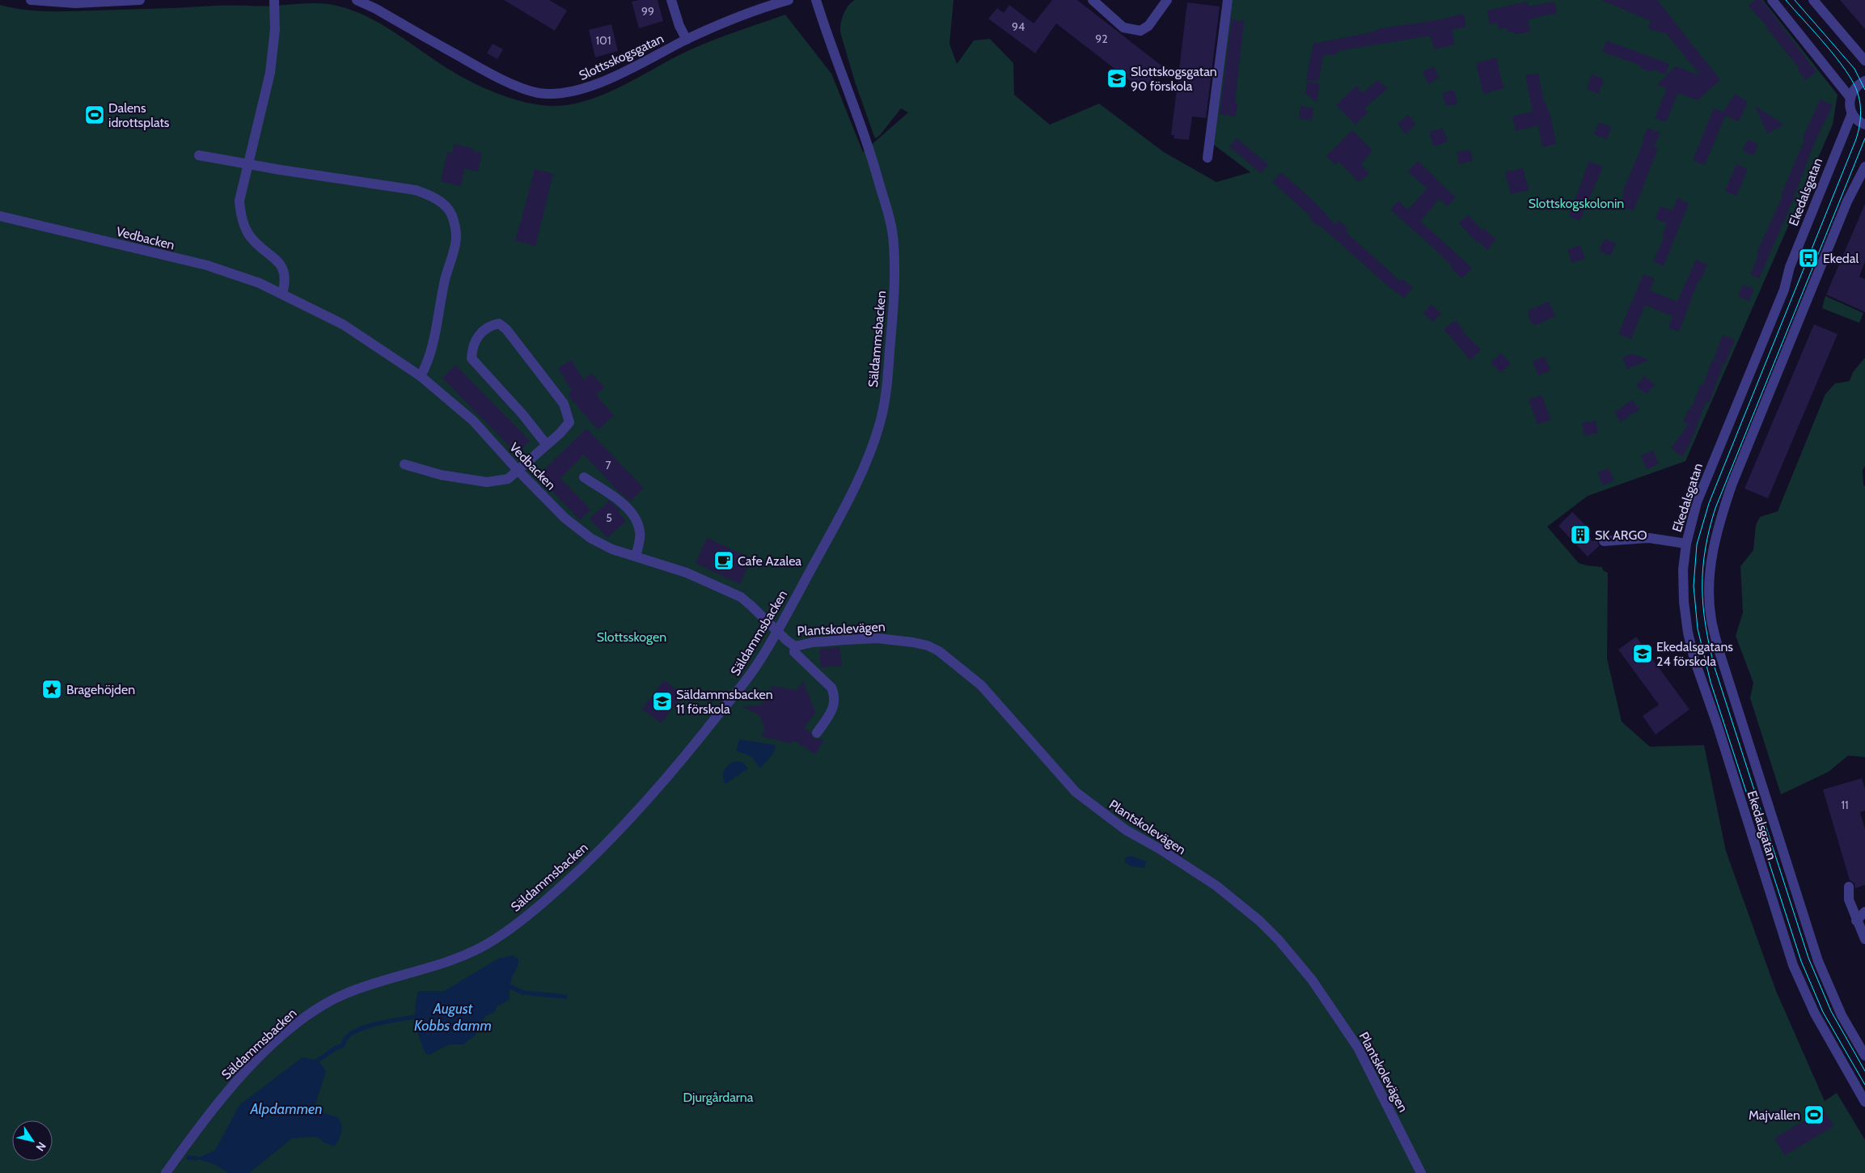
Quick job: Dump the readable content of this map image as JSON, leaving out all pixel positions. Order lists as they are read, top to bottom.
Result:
{
  "streets": {
    "street": [
      "Slottsskogsgatan",
      "Ekedalsgatan",
      "Vedbacken",
      "Säldammsbacken",
      "Plantskolevägen"
    ]
  },
  "crossings": [
    ["Vedbacken", "Säldammsbacken"],
    ["Vedbacken", "Plantskolevägen"],
    ["Säldammsbacken", "Plantskolevägen"]
  ],
  "water": ["August Kobbs damm", "Alpdammen"],
  "parks": ["Slottskogskolonin", "Slottsskogen", "Djurgårdarna"],
  "places": {
    "school or university": ["Slottskogsgatan 90 förskola", "Ekedalsgatans 24 förskola", "Säldammsbacken 11 förskola"],
    "sports": ["Dalens idrottsplats", "Majvallen"],
    "bus stop": ["Ekedal"],
    "building": ["SK ARGO"],
    "cafe": ["Cafe Azalea"],
    "place": ["Bragehöjden"]
  },
  "house_numbers": [
    "99",
    "94",
    "92",
    "101",
    "7",
    "5",
    "11"
  ],
  "north": "bottom right"
}
